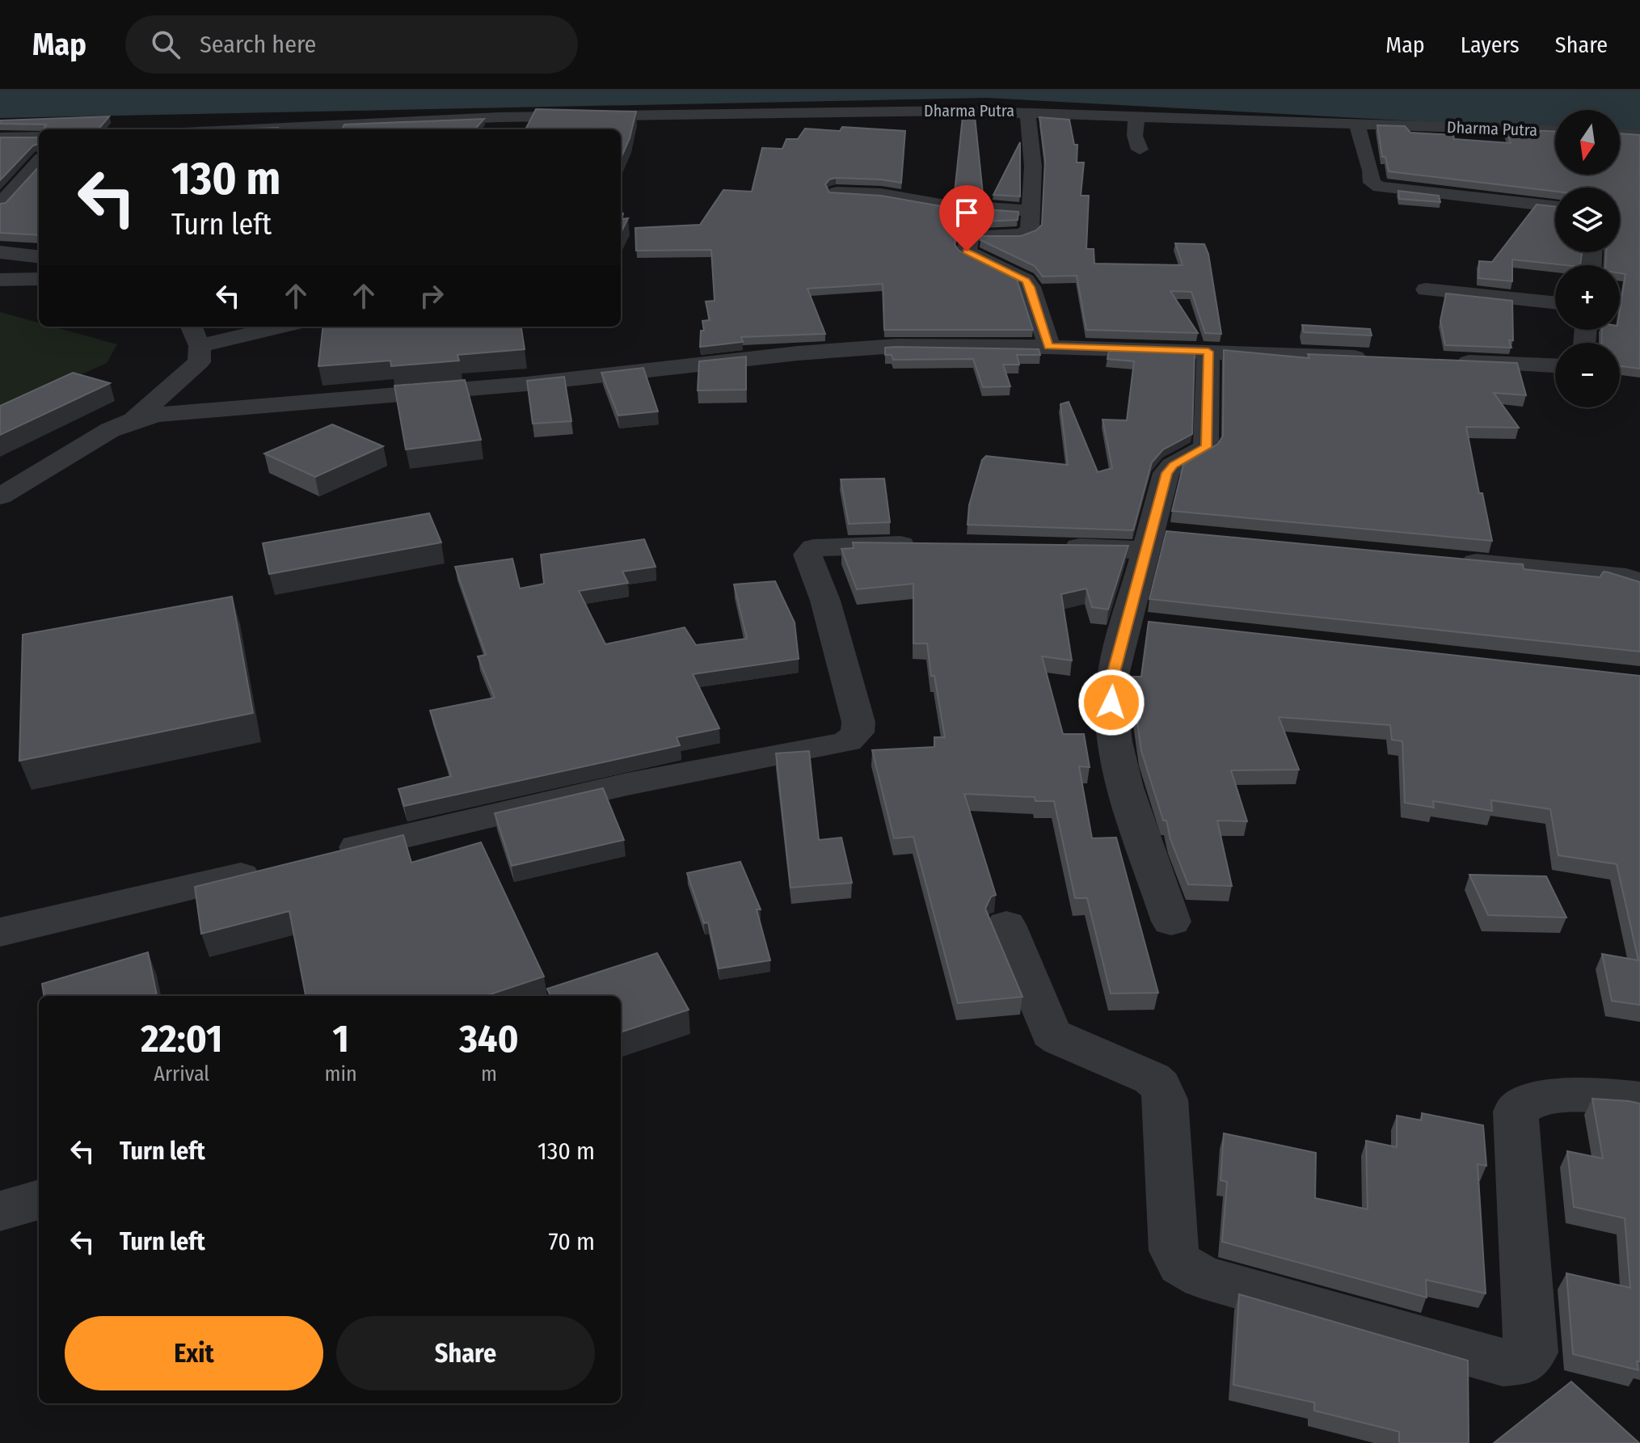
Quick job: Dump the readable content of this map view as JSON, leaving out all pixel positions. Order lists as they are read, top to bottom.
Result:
{
  "streets": {
    "street": ["Dharma Putra"]
  },
  "north": "bottom",
  "page": {
    "header": "Map",
    "search": "Search here",
    "nav": ["Map", "Layers", "Share"],
    "map_buttons": ["+", "−"],
    "turn": ["130 m", "Turn left"],
    "eta": [
      "22:01",
      "Arrival",
      "1",
      "min",
      "340",
      "m"
    ],
    "list": [
      {
        "name": "Turn left",
        "value": "130 m"
      },
      {
        "name": "Turn left",
        "value": "70 m"
      }
    ],
    "buttons": ["Exit", "Share"]
  }
}
